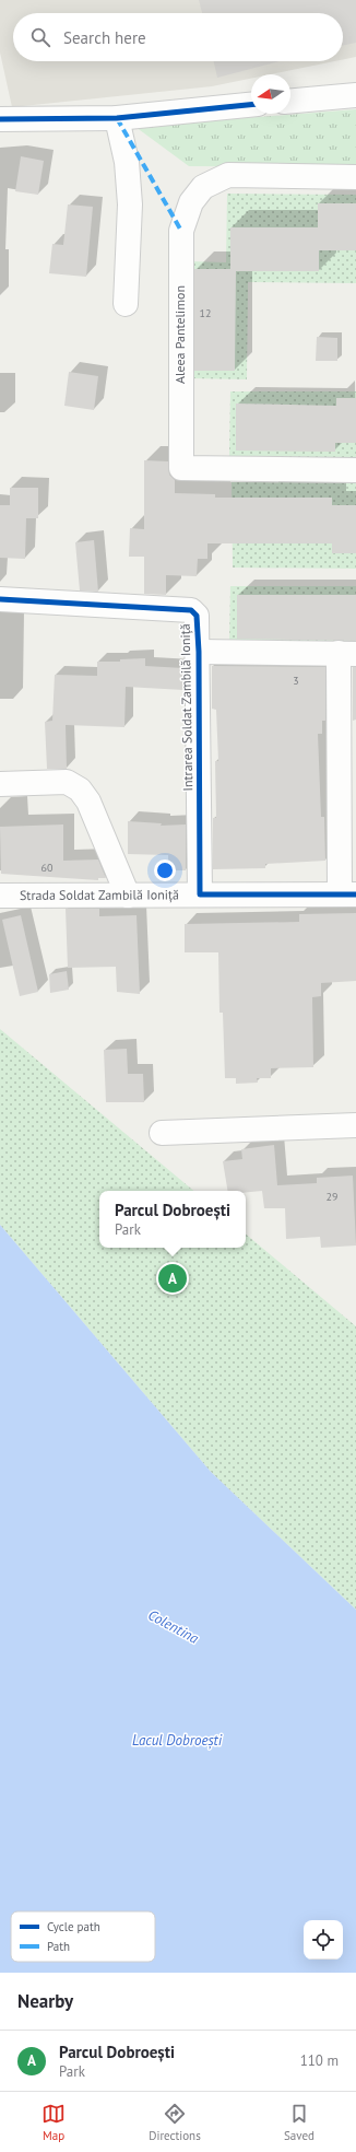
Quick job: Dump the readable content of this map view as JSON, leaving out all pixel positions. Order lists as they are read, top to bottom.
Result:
{
  "streets": {
    "street": ["Aleea Pantelimon", "Intrarea Soldat Zambilă Ioniță", "Strada Soldat Zambilă Ioniță"]
  },
  "crossings": [
    ["Intrarea Soldat Zambilă Ioniță", "Strada Soldat Zambilă Ioniță"]
  ],
  "water": ["Colentina", "Lacul Dobroești"],
  "house_numbers": [
    "12",
    "3",
    "60",
    "29"
  ],
  "legend": ["Cycle path", "Path"],
  "north": "left",
  "page": {
    "search": "Search here",
    "popup": ["Parcul Dobroești", "Park"],
    "pins": "A",
    "heading": "Nearby",
    "list": [
      {
        "mark": "A",
        "name": "Parcul Dobroești",
        "note": "Park",
        "value": "110 m"
      }
    ],
    "nav": ["Map", "Directions", "Saved"]
  }
}
